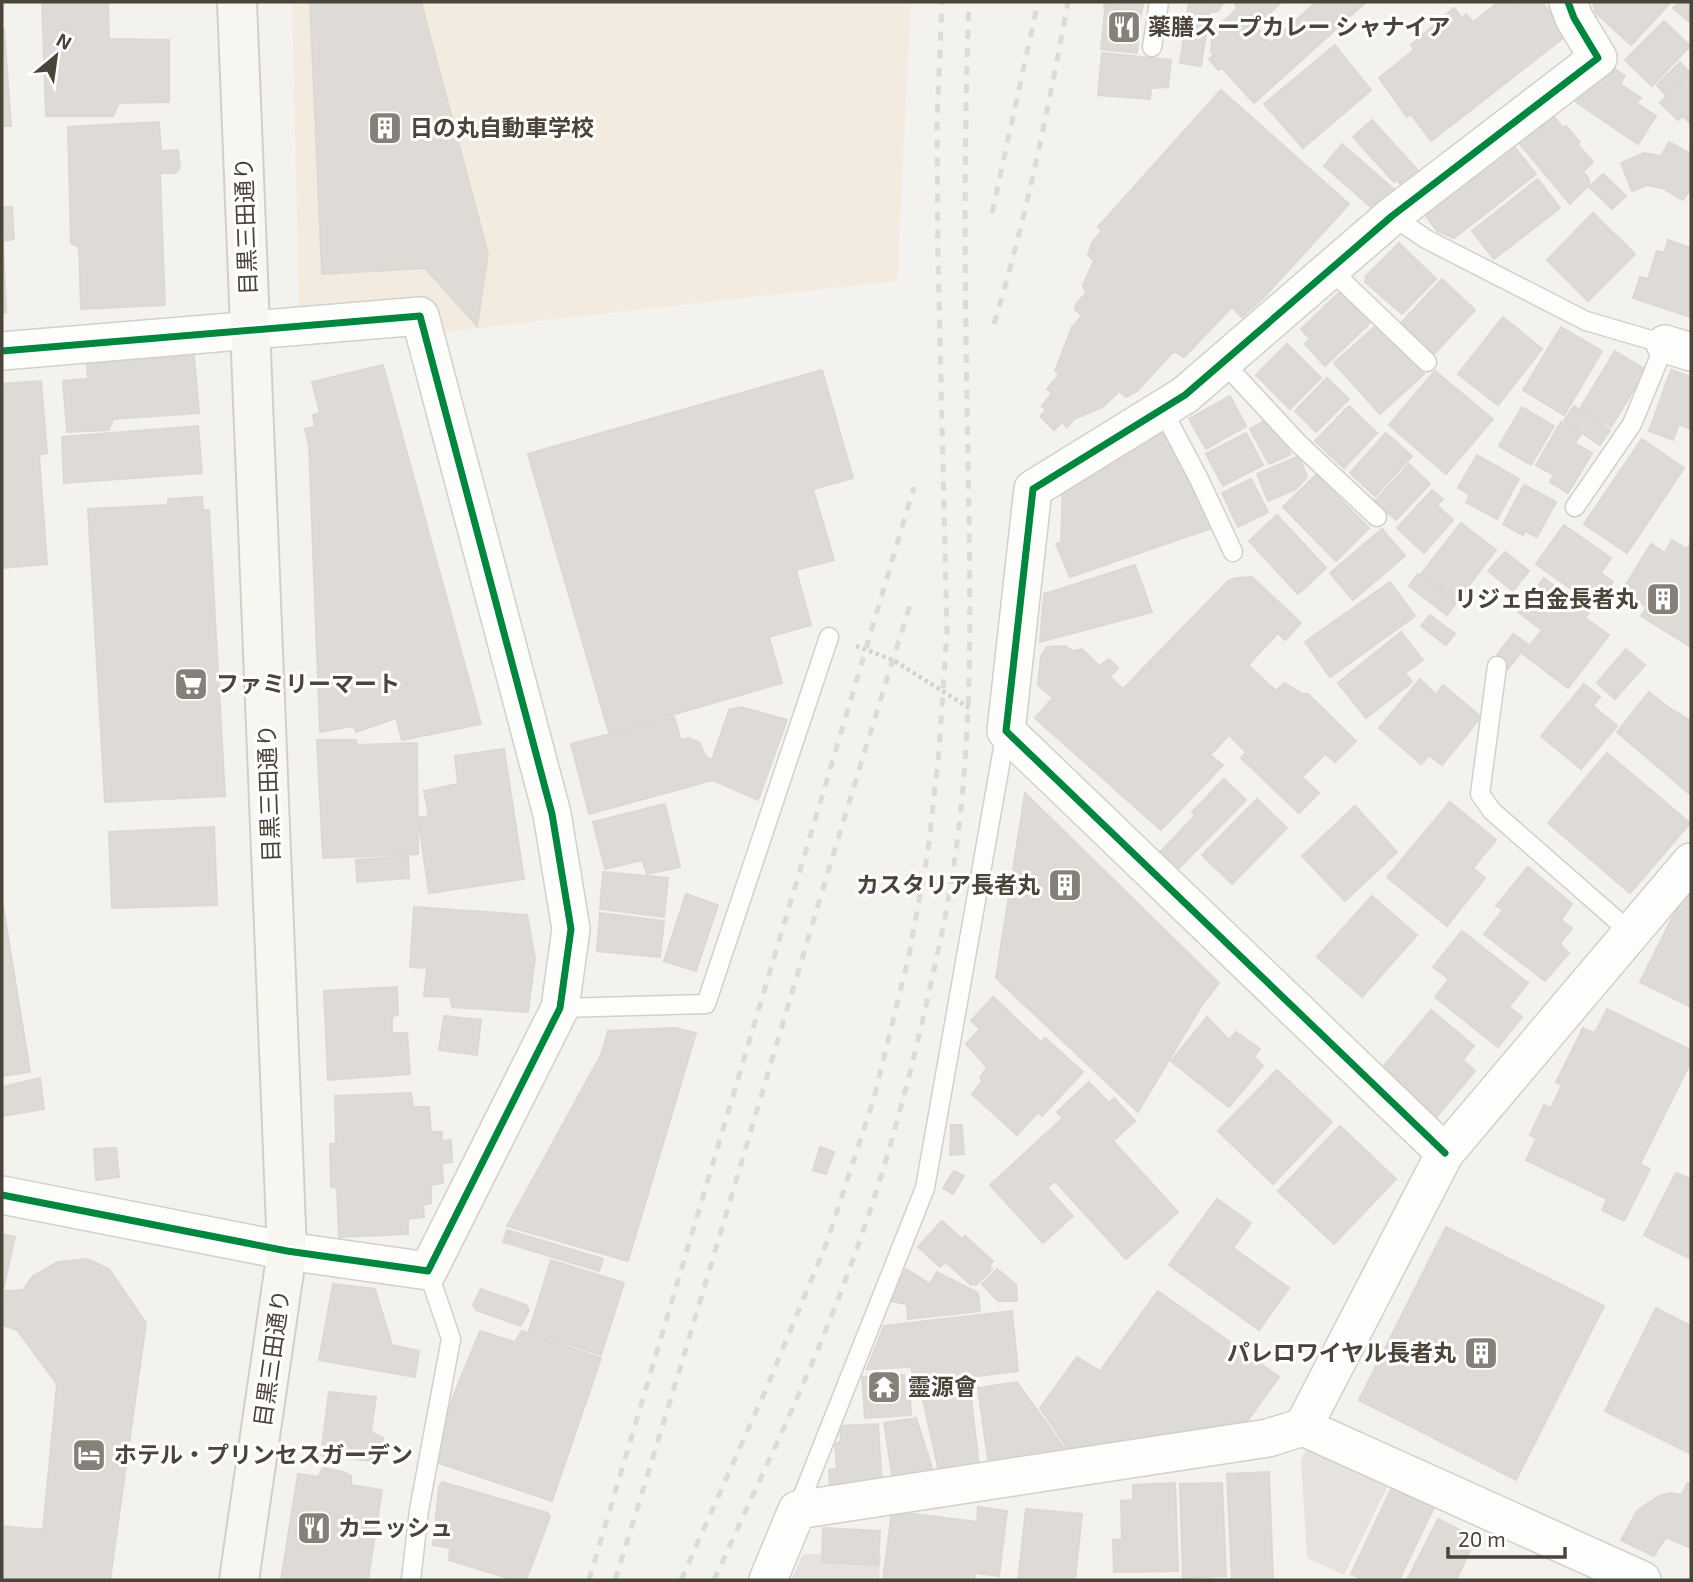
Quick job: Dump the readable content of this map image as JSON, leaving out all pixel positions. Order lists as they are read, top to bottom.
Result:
{
  "streets": {
    "street": ["目黒三田通り"]
  },
  "places": {
    "restaurant": ["薬膳スープカレー シャナイア", "カニッシュ"],
    "building": [
      "日の丸自動車学校",
      "リジェ白金長者丸",
      "カスタリア長者丸",
      "パレロワイヤル長者丸"
    ],
    "supermarket": ["ファミリーマート"],
    "temple": ["靈源會"],
    "hotel": ["ホテル・プリンセスガーデン"]
  },
  "scale_bar": "20 m",
  "north": "top right"
}
